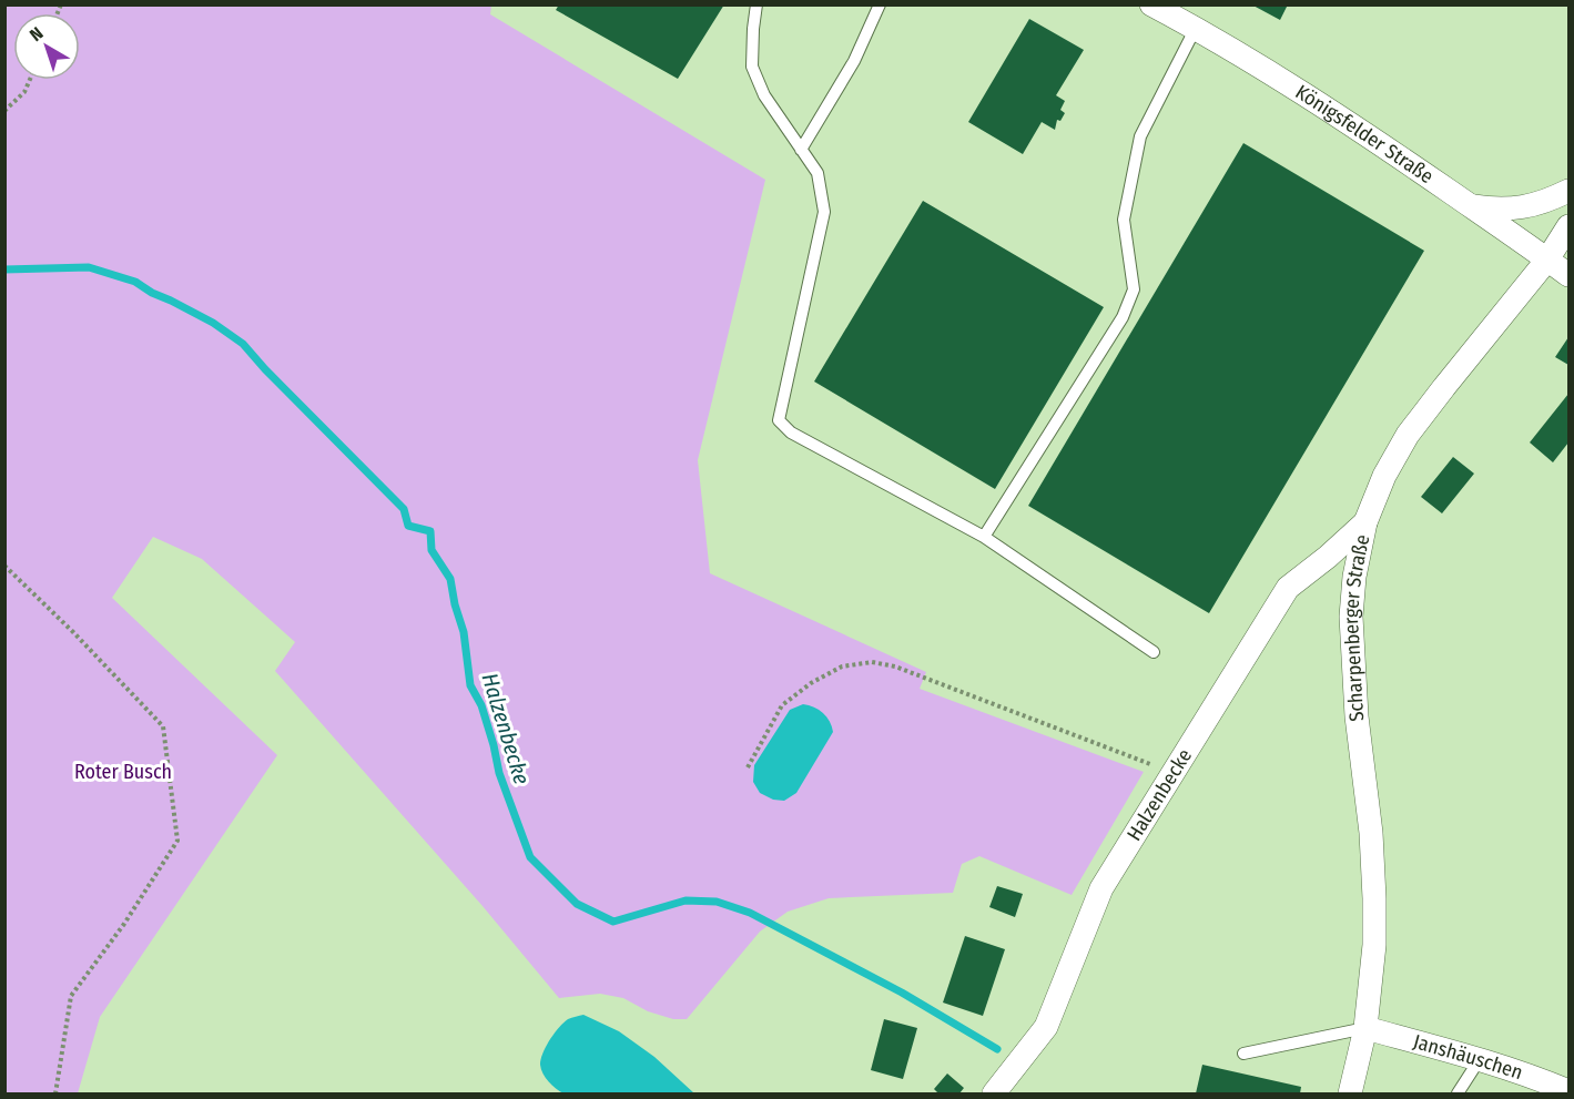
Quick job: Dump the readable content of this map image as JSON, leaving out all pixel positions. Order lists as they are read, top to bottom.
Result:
{
  "streets": {
    "street": [
      "Königsfelder Straße",
      "Scharpenberger Straße",
      "Halzenbecke",
      "Janshäuschen"
    ]
  },
  "crossings": [
    ["Königsfelder Straße", "Scharpenberger Straße"],
    ["Scharpenberger Straße", "Halzenbecke"],
    ["Scharpenberger Straße", "Janshäuschen"]
  ],
  "water": ["Halzenbecke"],
  "parks": ["Roter Busch"],
  "north": "top left"
}
